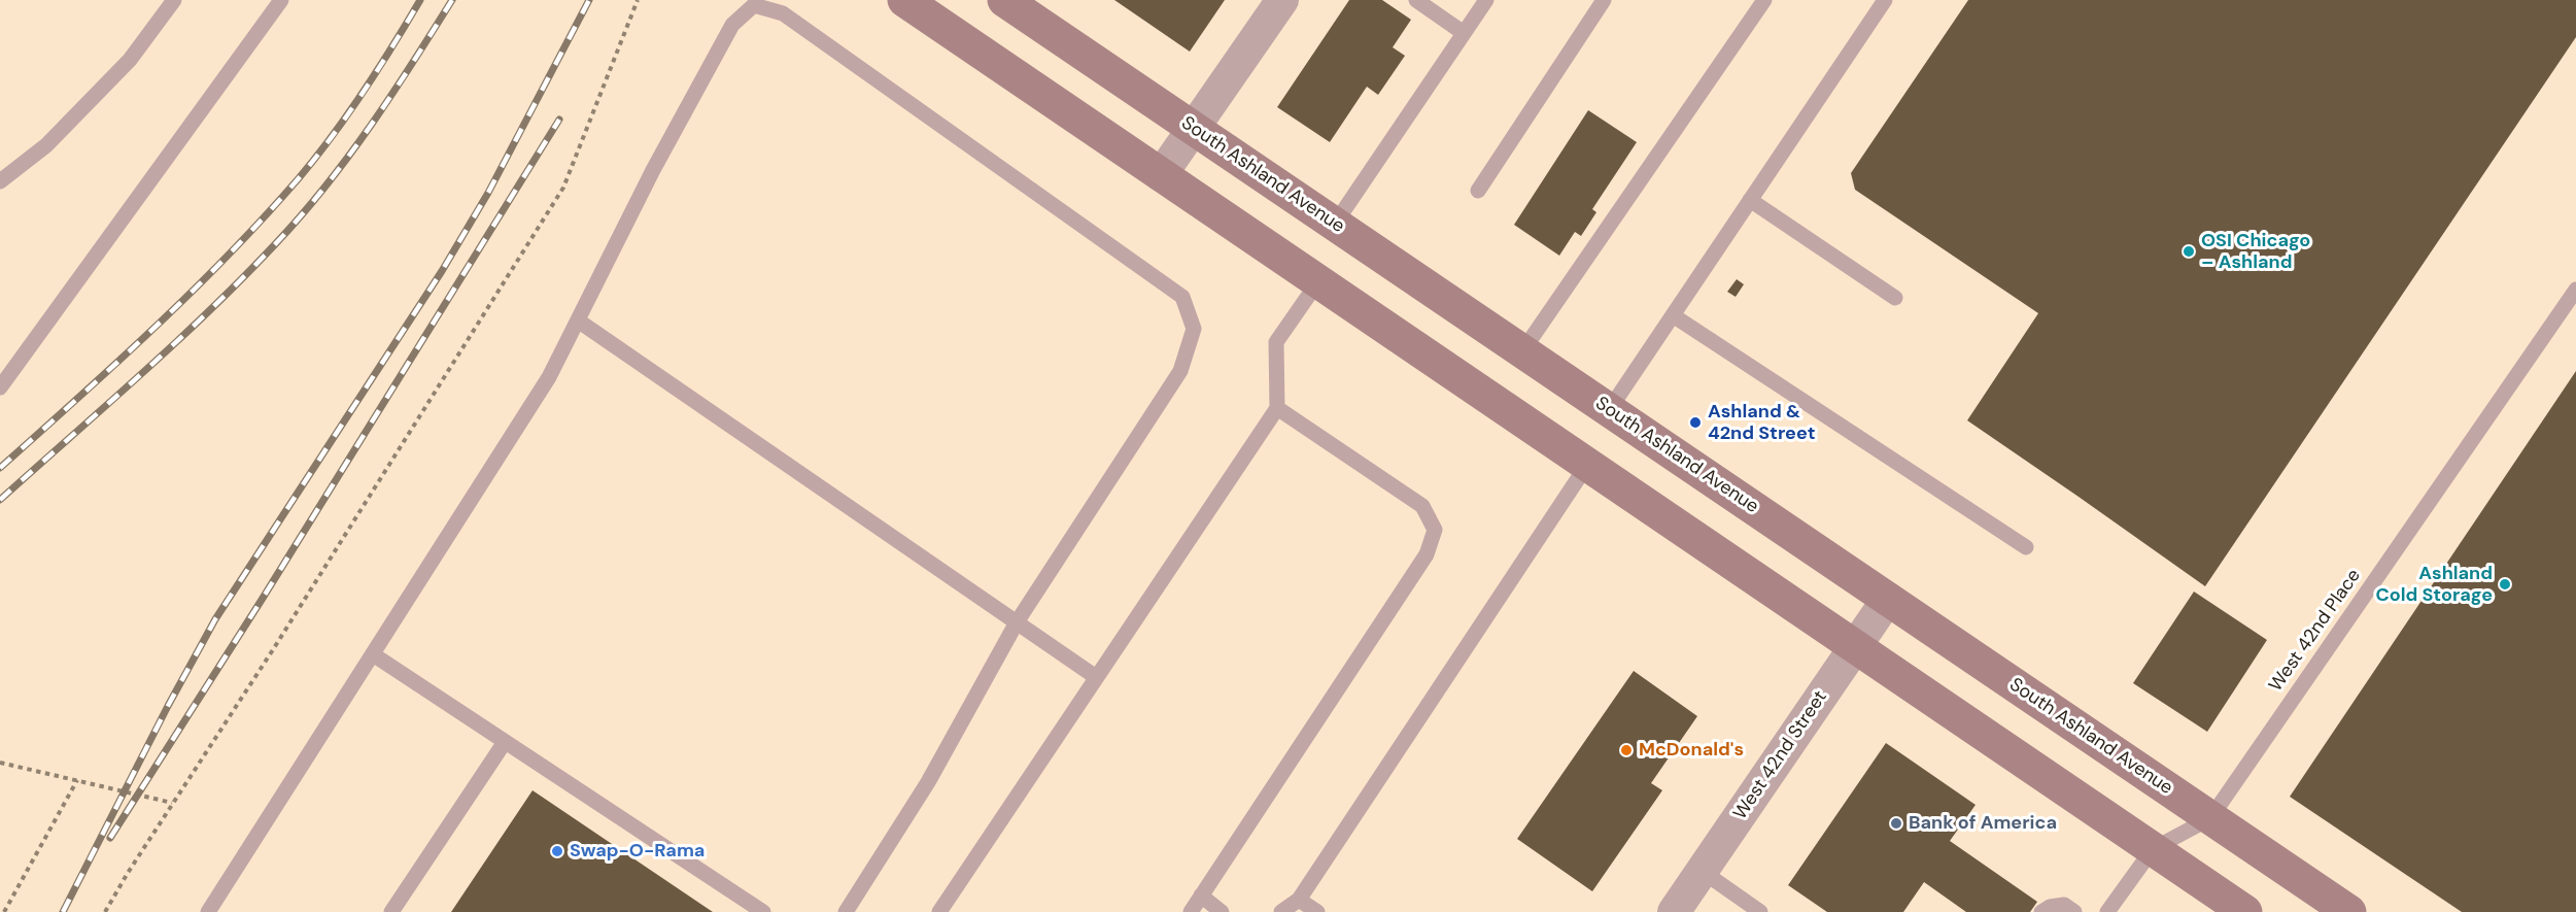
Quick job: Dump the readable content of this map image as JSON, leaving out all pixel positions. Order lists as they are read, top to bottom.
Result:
{
  "streets": {
    "main road": ["South Ashland Avenue"],
    "street": ["West 42nd Street"],
    "lane": ["West 42nd Place"]
  },
  "crossings": [
    ["South Ashland Avenue", "West 42nd Place"],
    ["South Ashland Avenue", "West 42nd Street"]
  ],
  "places": [
    "OSI Chicago – Ashland",
    "Ashland & 42nd Street",
    "Ashland Cold Storage",
    "McDonald's",
    "Bank of America",
    "Swap-O-Rama"
  ]
}
